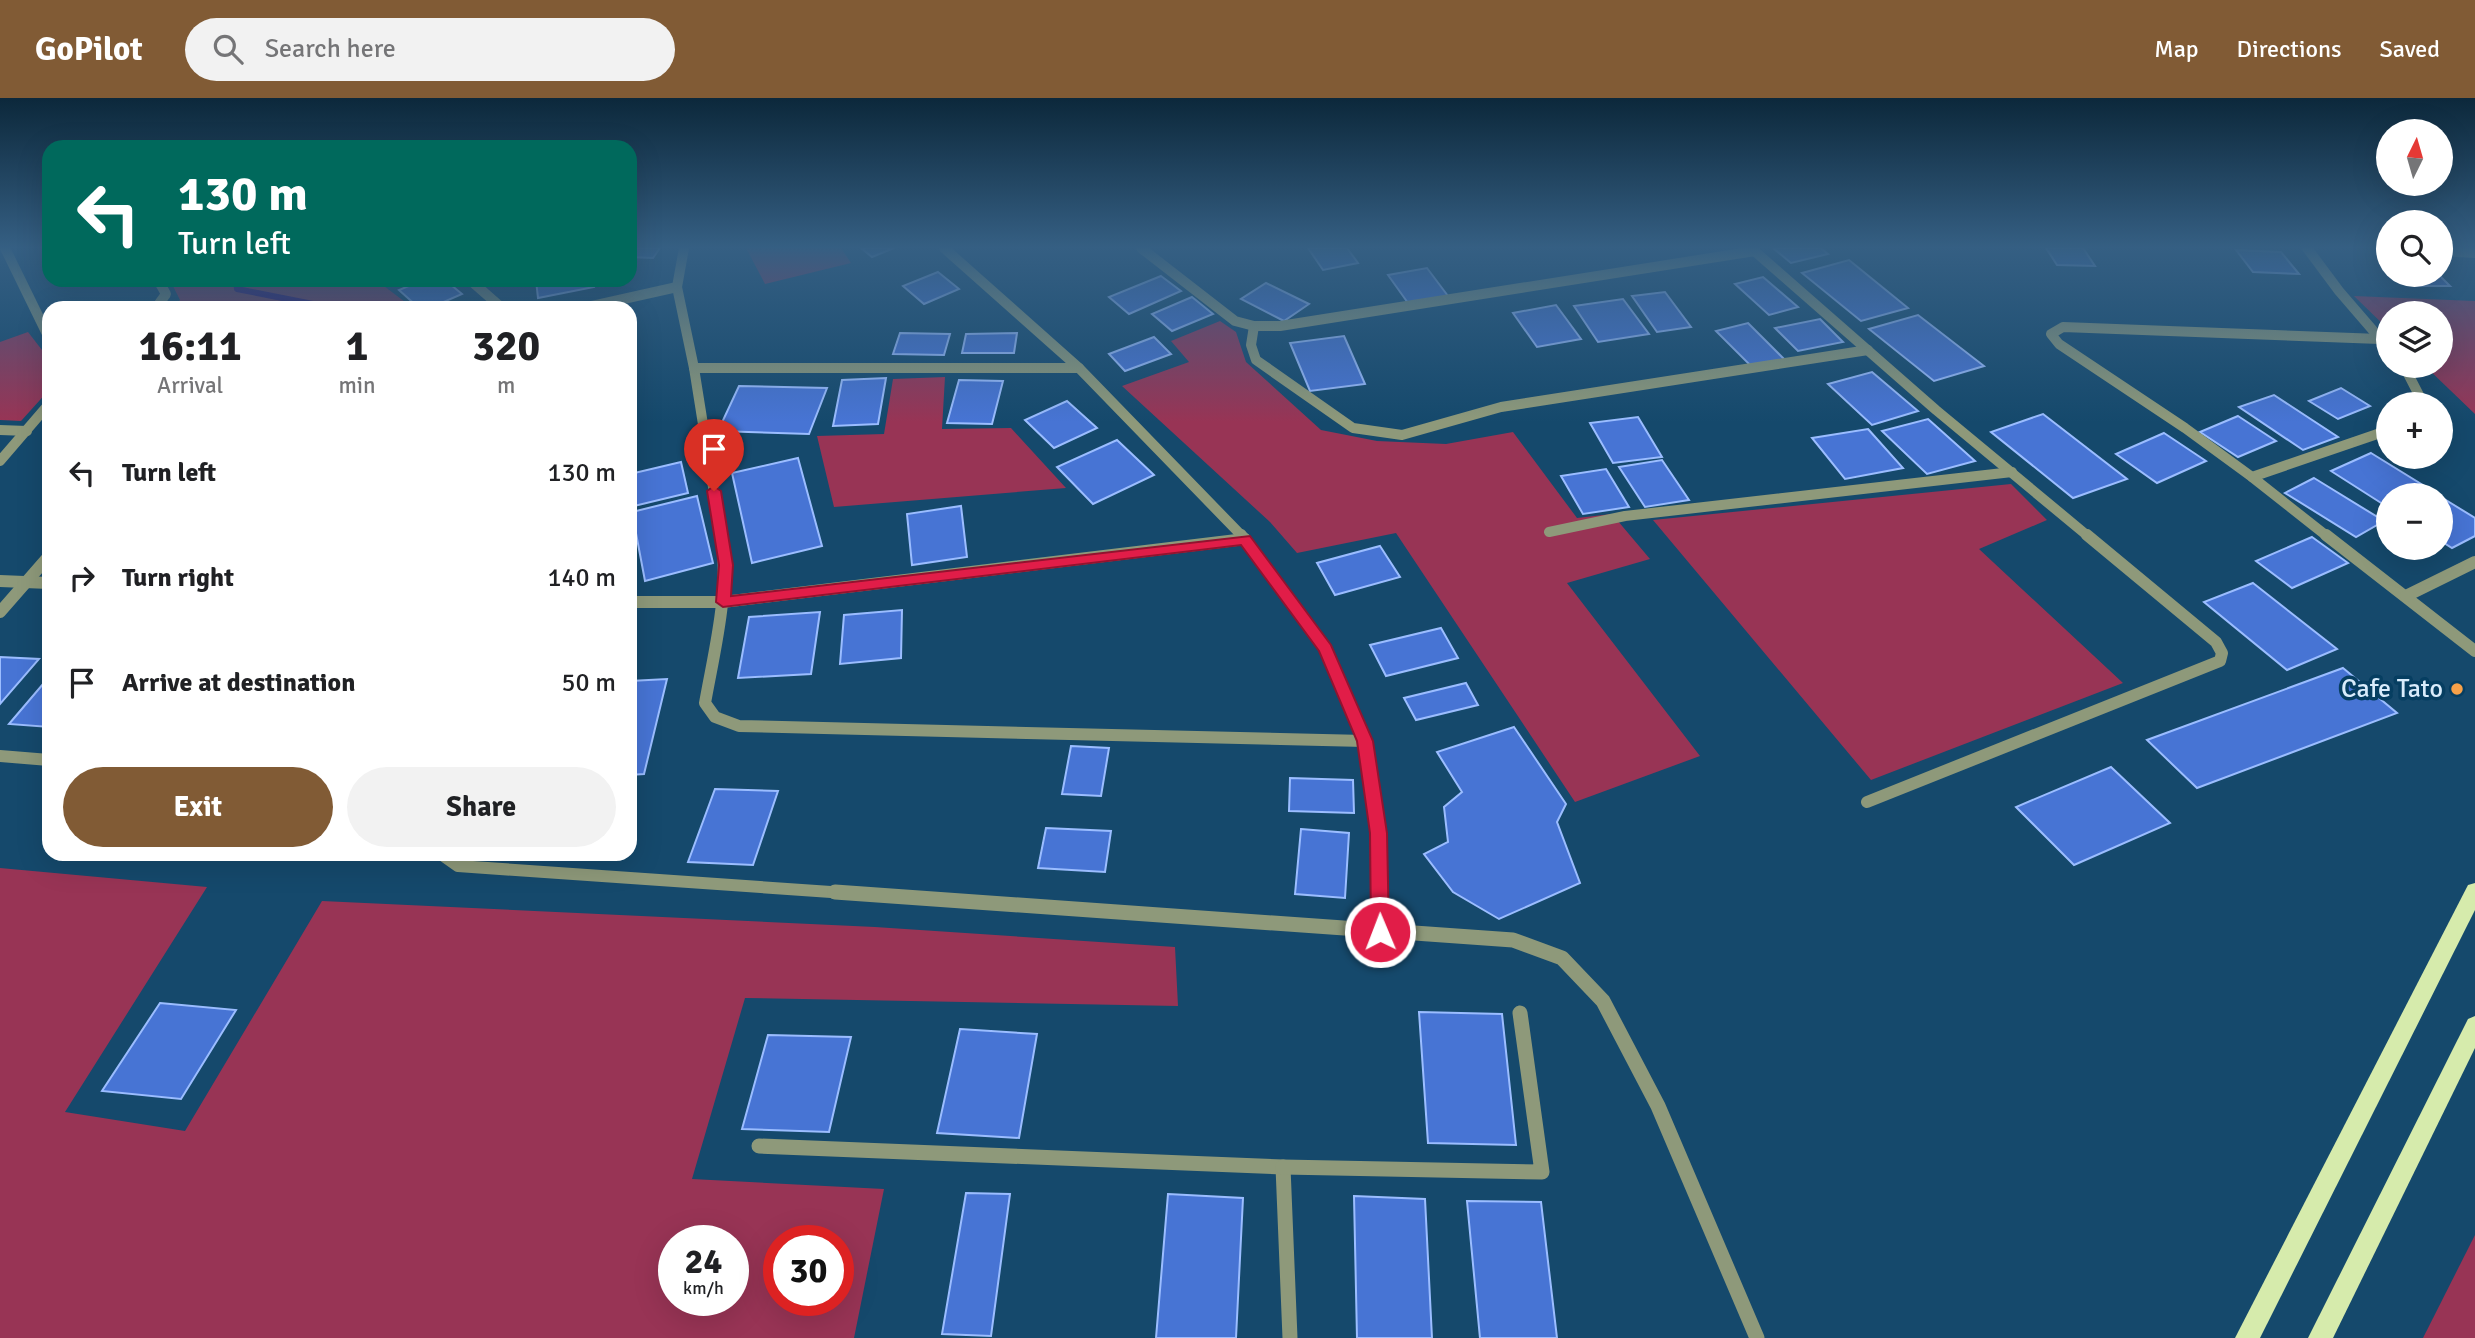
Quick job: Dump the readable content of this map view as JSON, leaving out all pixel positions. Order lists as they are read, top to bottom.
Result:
{
  "places": ["Cafe Tato"],
  "north": "top",
  "page": {
    "header": "GoPilot",
    "search": "Search here",
    "nav": ["Map", "Directions", "Saved"],
    "map_buttons": ["+", "−"],
    "turn": ["130 m", "Turn left"],
    "eta": [
      "16:11",
      "Arrival",
      "1",
      "min",
      "320",
      "m"
    ],
    "list": [
      {
        "name": "Turn left",
        "value": "130 m"
      },
      {
        "name": "Turn right",
        "value": "140 m"
      },
      {
        "name": "Arrive at destination",
        "value": "50 m"
      }
    ],
    "buttons": ["Exit", "Share"],
    "speed": "24 km/h",
    "limit": "30"
  }
}
